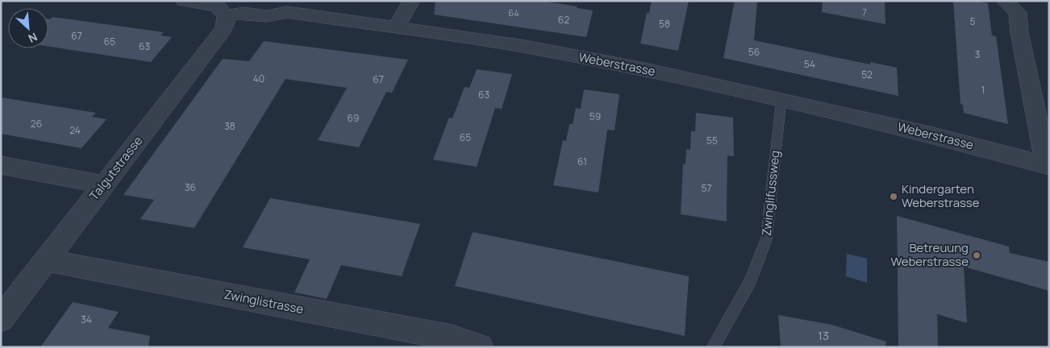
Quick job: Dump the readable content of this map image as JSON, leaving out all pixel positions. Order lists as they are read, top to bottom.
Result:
{
  "streets": {
    "street": ["Weberstrasse", "Talgutstrasse", "Zwinglistrasse"],
    "lane": ["Zwinglifussweg"]
  },
  "crossings": [
    ["Weberstrasse", "Talgutstrasse"],
    ["Weberstrasse", "Zwinglifussweg"],
    ["Talgutstrasse", "Zwinglistrasse"]
  ],
  "places": ["Kindergarten Weberstrasse", "Betreuung Weberstrasse"],
  "house_numbers": [
    "7",
    "64",
    "62",
    "5",
    "58",
    "67",
    "65",
    "63",
    "56",
    "3",
    "54",
    "52",
    "40",
    "67",
    "1",
    "63",
    "59",
    "69",
    "26",
    "38",
    "24",
    "65",
    "55",
    "61",
    "36",
    "57",
    "34",
    "13"
  ],
  "north": "bottom right"
}
